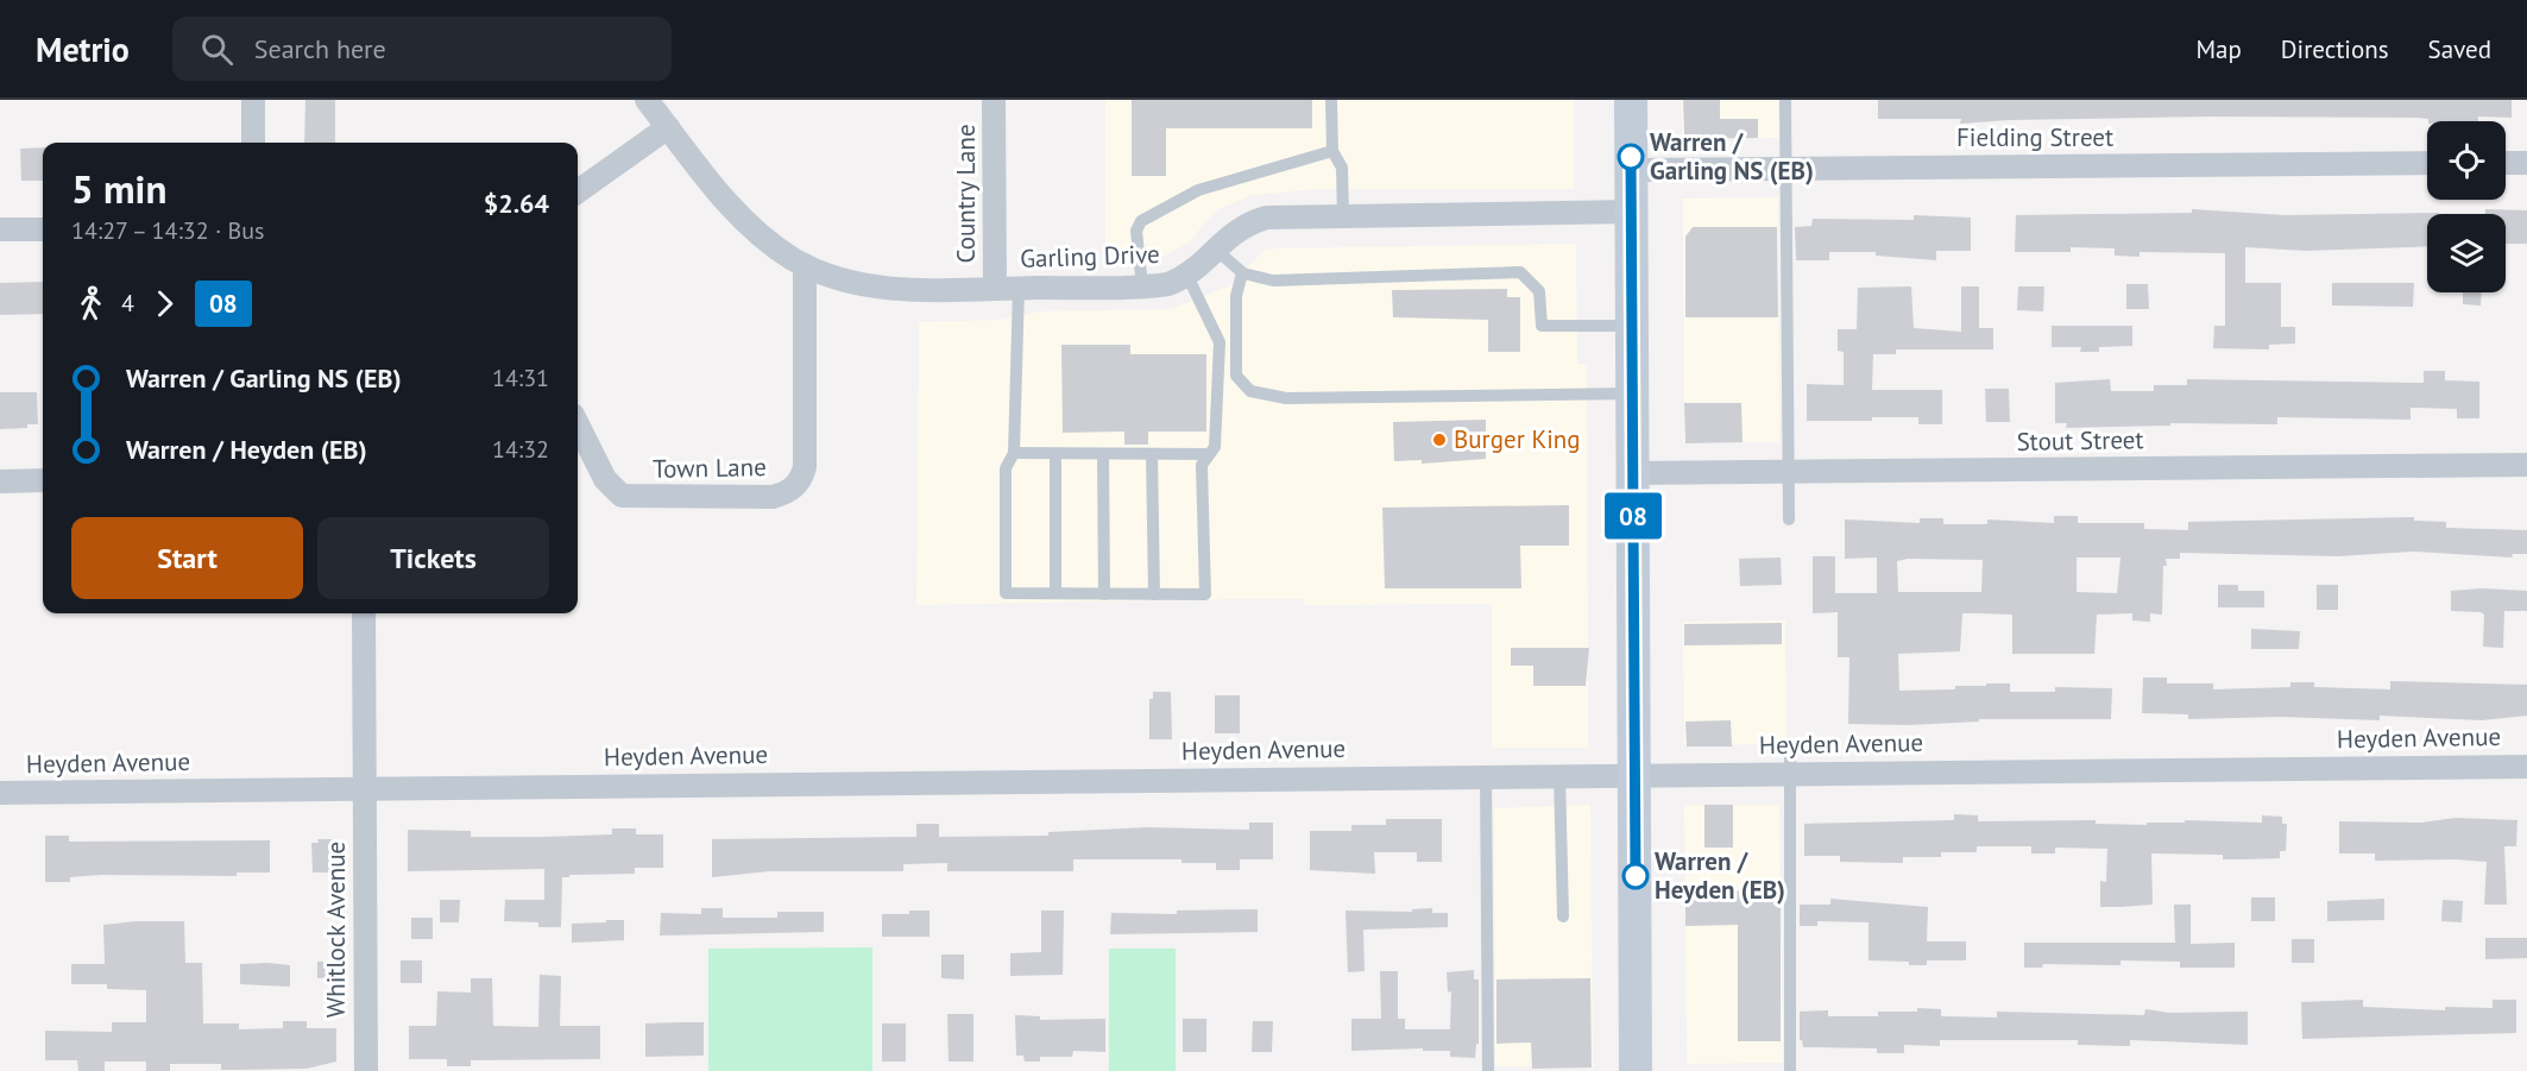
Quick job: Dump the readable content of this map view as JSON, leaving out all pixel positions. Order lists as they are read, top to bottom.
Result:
{
  "streets": {
    "street": [
      "Fielding Street",
      "Country Lane",
      "Garling Drive",
      "Stout Street",
      "Town Lane",
      "Heyden Avenue",
      "Whitlock Avenue"
    ]
  },
  "crossings": [
    ["Country Lane", "Garling Drive"],
    ["Garling Drive", "Town Lane"],
    ["Heyden Avenue", "Whitlock Avenue"]
  ],
  "places": ["Warren / Garling NS (EB)", "Burger King", "Warren / Heyden (EB)"],
  "lines": ["bus line 08"],
  "page": {
    "header": "Metrio",
    "search": "Search here",
    "nav": ["Map", "Directions", "Saved"],
    "on_map": "08",
    "heading": ["5 min", "14:27 – 14:32 · Bus", "$2.64"],
    "legs": ["4", "08"],
    "list": [
      {
        "name": "Warren / Garling NS (EB)",
        "value": "14:31"
      },
      {
        "name": "Warren / Heyden (EB)",
        "value": "14:32"
      }
    ],
    "buttons": ["Start", "Tickets"]
  }
}
